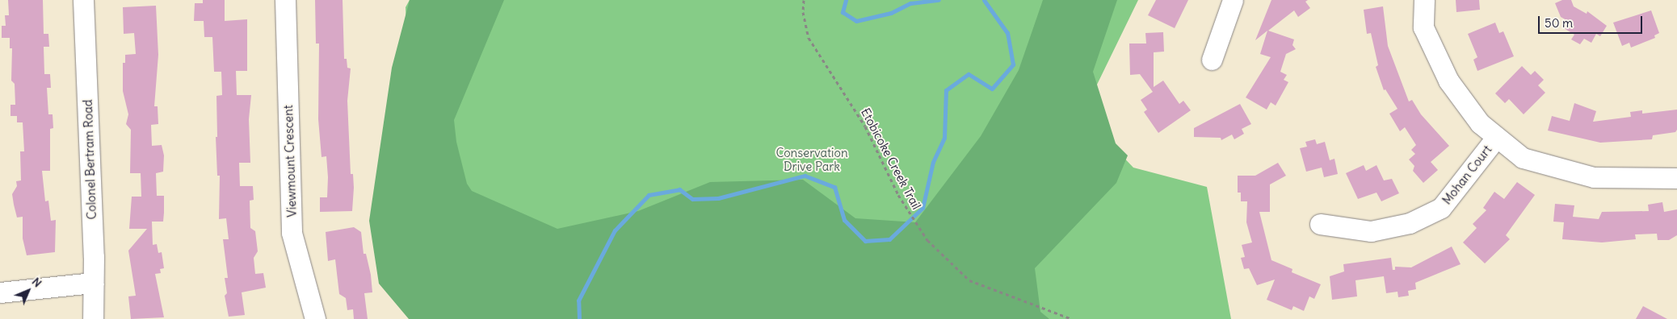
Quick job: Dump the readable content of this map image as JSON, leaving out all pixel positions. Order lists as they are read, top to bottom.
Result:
{
  "streets": {
    "street": ["Colonel Bertram Road", "Viewmount Crescent", "Mohan Court"],
    "path": ["Etobicoke Creek Trail"]
  },
  "parks": ["Conservation Drive Park"],
  "scale_bar": "50 m",
  "north": "top right"
}
